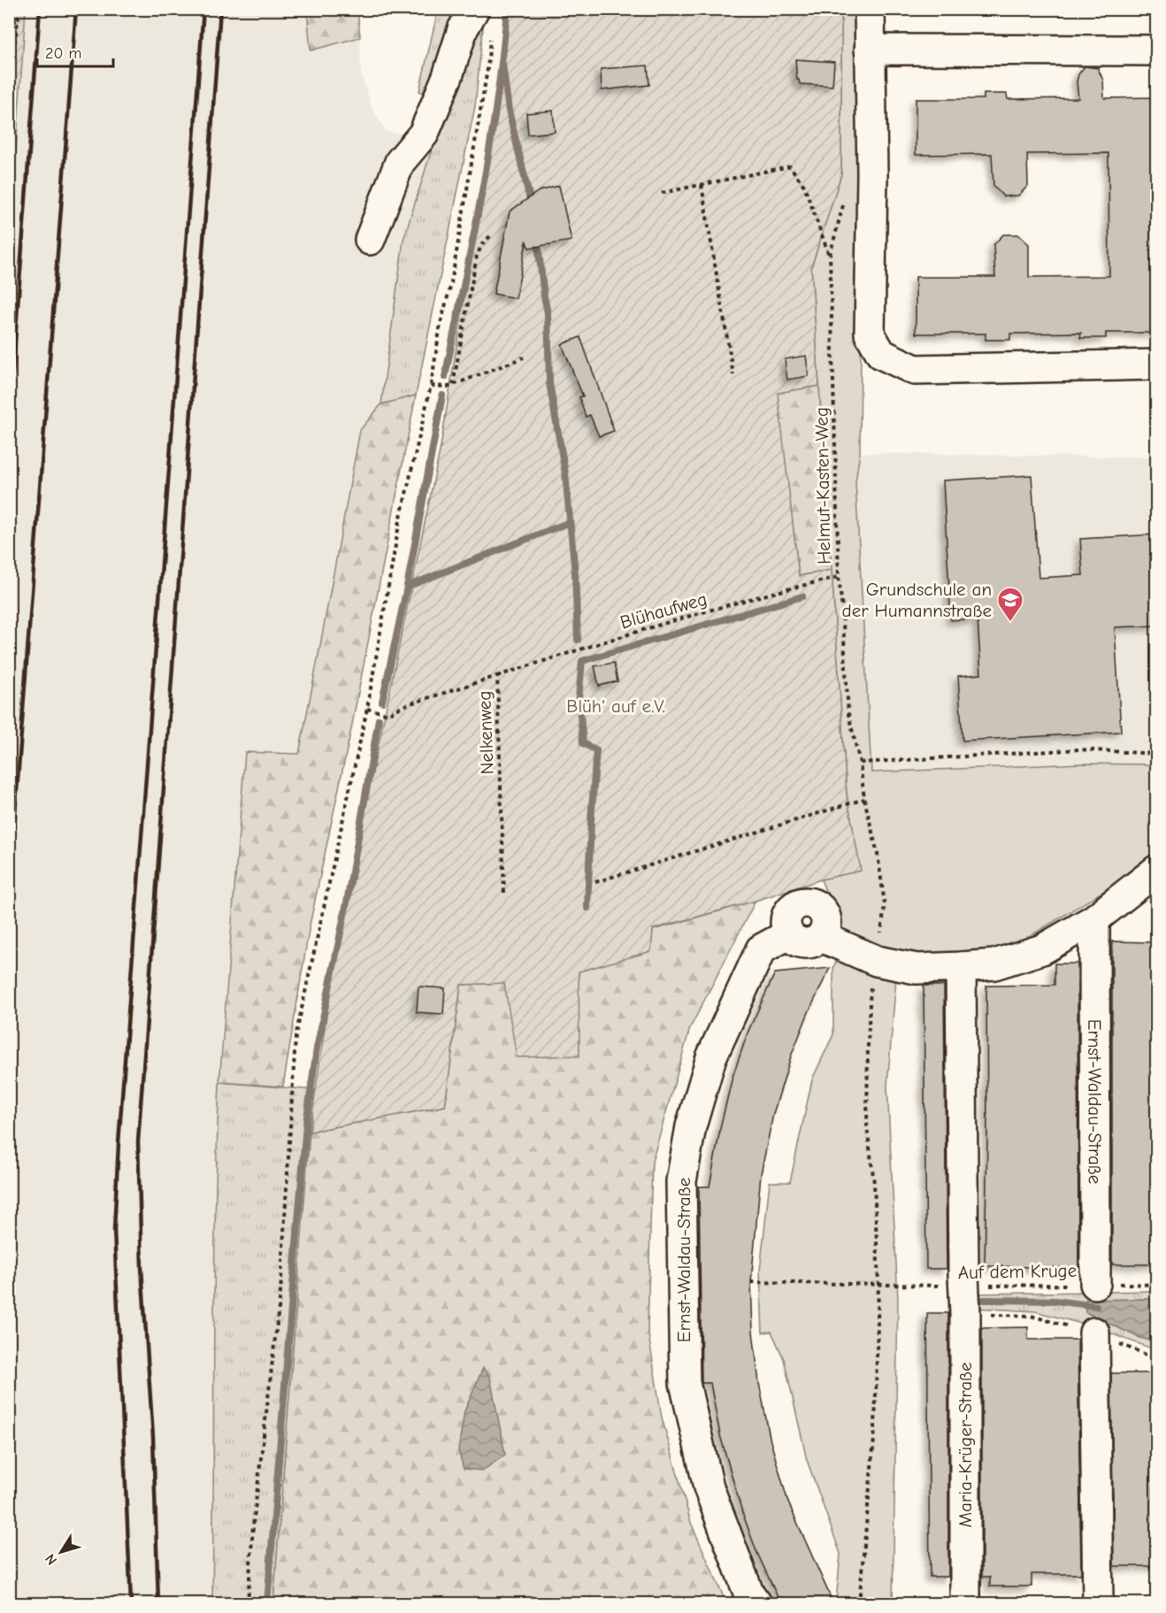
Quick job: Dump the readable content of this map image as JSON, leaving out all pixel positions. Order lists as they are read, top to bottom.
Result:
{
  "streets": {
    "street": ["Ernst-Waldau-Straße", "Maria-Krüger-Straße"],
    "path": [
      "Helmut-Kasten-Weg",
      "Blühaufweg",
      "Nelkenweg",
      "Auf dem Kruge"
    ]
  },
  "crossings": [
    ["Helmut-Kasten-Weg", "Blühaufweg"],
    ["Helmut-Kasten-Weg", "Ernst-Waldau-Straße"],
    ["Helmut-Kasten-Weg", "Auf dem Kruge"],
    ["Blühaufweg", "Nelkenweg"],
    ["Ernst-Waldau-Straße", "Auf dem Kruge"],
    ["Auf dem Kruge", "Maria-Krüger-Straße"]
  ],
  "parks": ["Blüh' auf e.V."],
  "places": {
    "school or university": ["Grundschule an der Humannstraße"]
  },
  "scale_bar": "20 m",
  "north": "bottom left"
}
